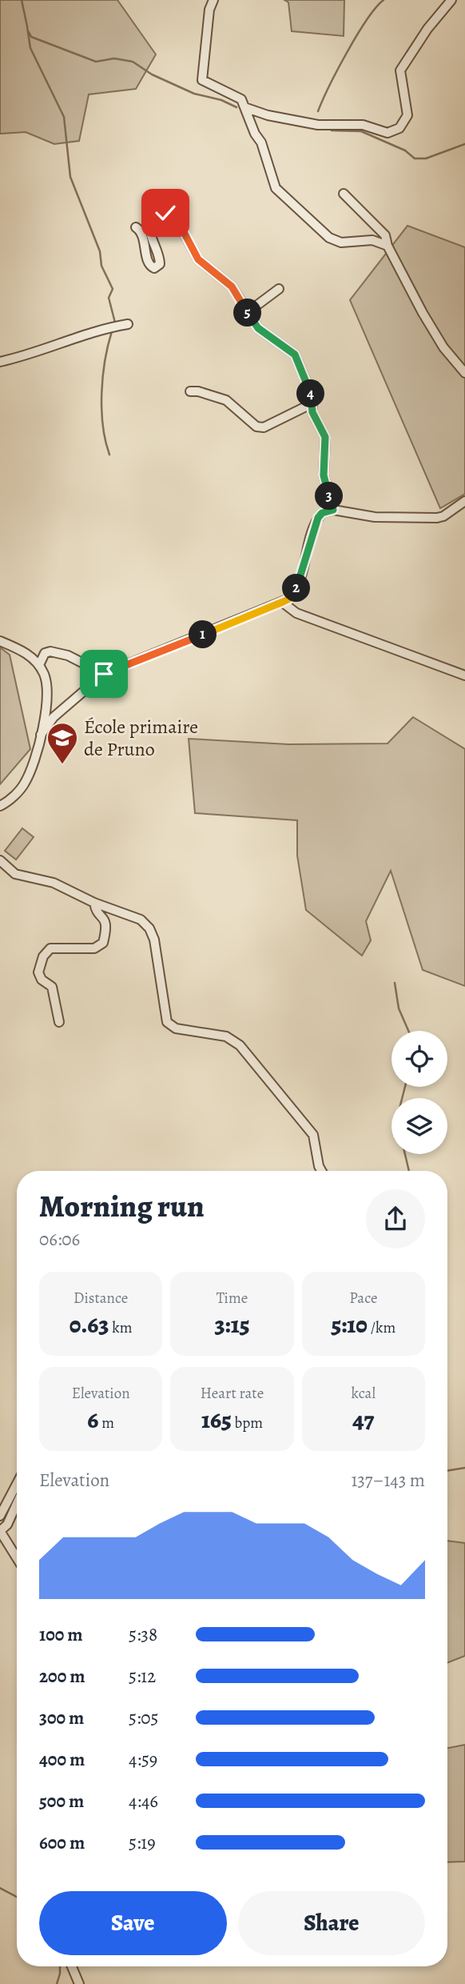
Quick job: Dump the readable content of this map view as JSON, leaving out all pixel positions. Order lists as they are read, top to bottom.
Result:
{
  "places": {
    "school or university": ["École primaire de Pruno"]
  },
  "page": {
    "pins": [
      "5",
      "4",
      "3",
      "2",
      "1"
    ],
    "heading": ["Morning run", "06:06"],
    "stats": [
      ["Distance", "0.63 km"],
      ["Time", "3:15"],
      ["Pace", "5:10 /km"],
      ["Elevation", "6 m"],
      ["Heart rate", "165 bpm"],
      ["kcal", "47"]
    ],
    "chart": ["Elevation", "137–143 m"],
    "list": [
      {
        "name": "100 m",
        "note": "5:38"
      },
      {
        "name": "200 m",
        "note": "5:12"
      },
      {
        "name": "300 m",
        "note": "5:05"
      },
      {
        "name": "400 m",
        "note": "4:59"
      },
      {
        "name": "500 m",
        "note": "4:46"
      },
      {
        "name": "600 m",
        "note": "5:19"
      }
    ],
    "buttons": ["Save", "Share"]
  }
}
